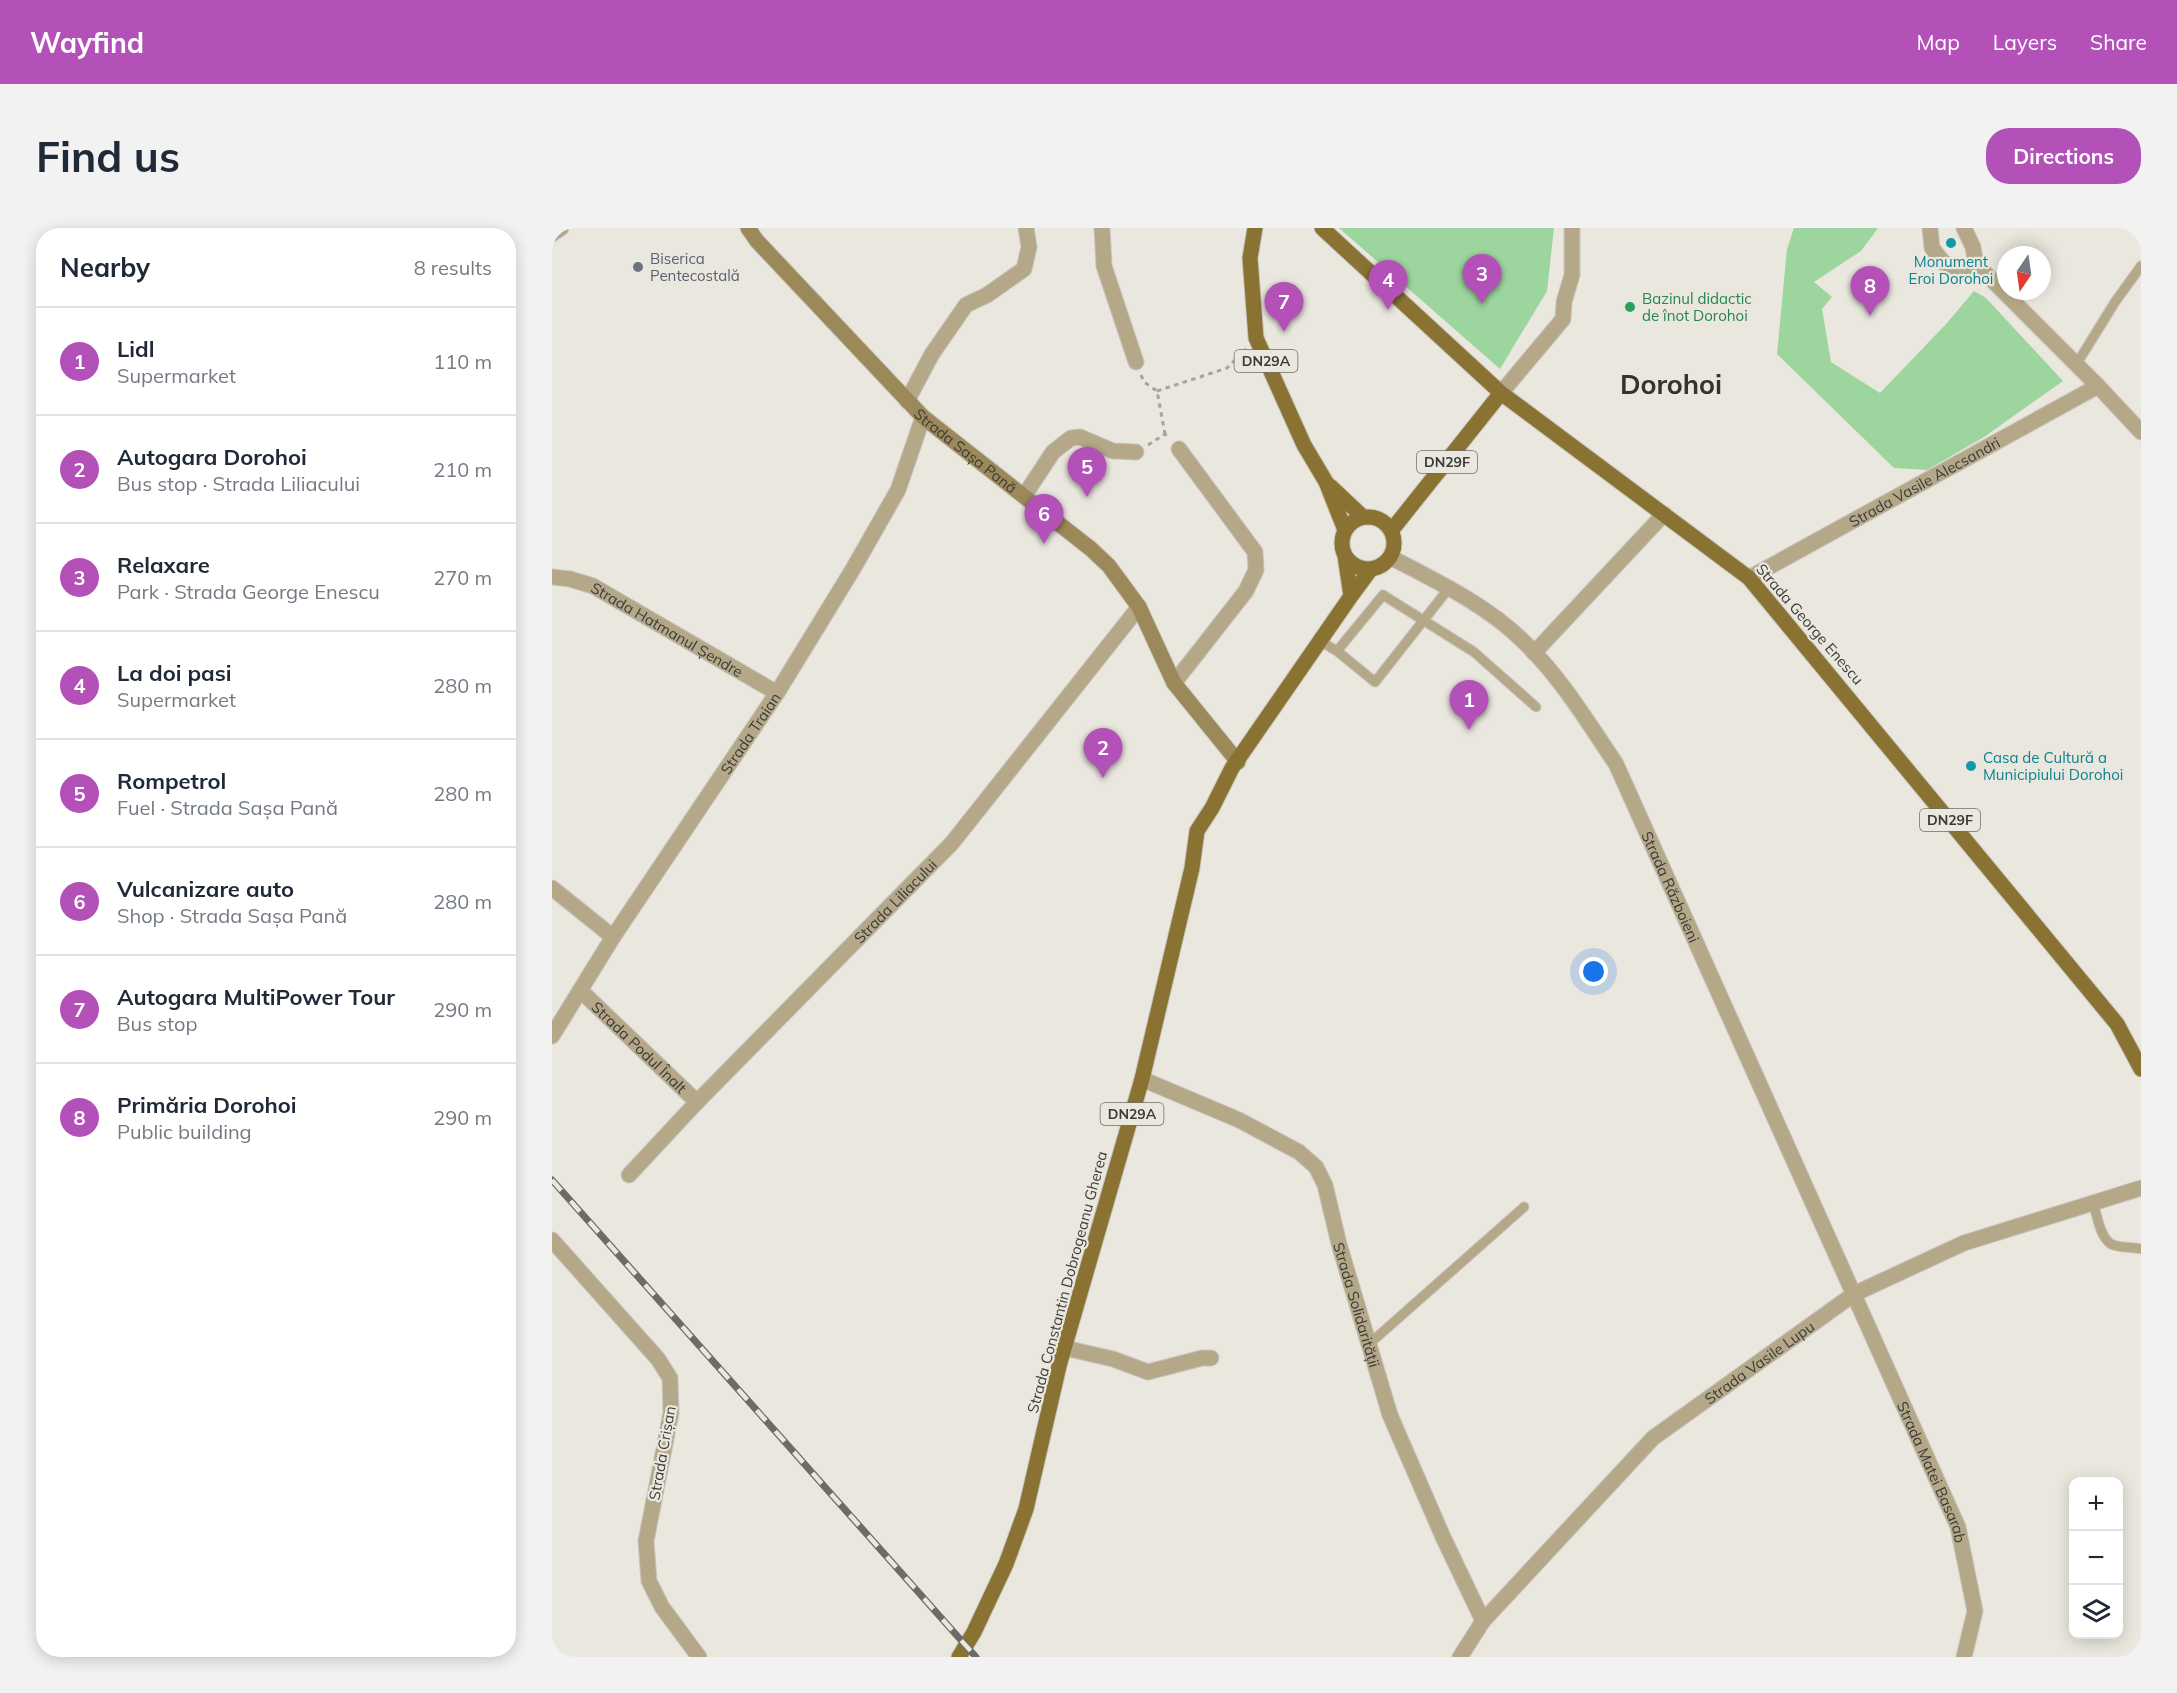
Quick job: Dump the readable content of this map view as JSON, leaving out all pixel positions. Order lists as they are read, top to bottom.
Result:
{
  "streets": {
    "main road": [
      "DN29A",
      "DN29F",
      "Strada George Enescu",
      "Strada Constantin Dobrogeanu Gherea"
    ],
    "street": [
      "Strada Sașa Pană",
      "Strada Vasile Alecsandri",
      "Strada Hatmanul Șendre",
      "Strada Traian",
      "Strada Războieni",
      "Strada Liliacului",
      "Strada Podul Înalt",
      "Strada Solidarității",
      "Strada Vasile Lupu",
      "Strada Crișan",
      "Strada Matei Basarab"
    ]
  },
  "crossings": [
    ["DN29A", "DN29F"],
    ["DN29A", "Strada Războieni"],
    ["DN29A", "Strada Constantin Dobrogeanu Gherea"],
    ["Strada Sașa Pană", "Strada Traian"],
    ["Strada Sașa Pană", "Strada Liliacului"],
    ["Strada Sașa Pană", "Strada Constantin Dobrogeanu Gherea"],
    ["DN29F", "Strada George Enescu"],
    ["DN29F", "Strada Războieni"],
    ["DN29F", "Strada Constantin Dobrogeanu Gherea"],
    ["Strada Vasile Alecsandri", "Strada George Enescu"],
    ["Strada Hatmanul Șendre", "Strada Traian"],
    ["Strada Traian", "Strada Podul Înalt"],
    ["Strada Războieni", "Strada Constantin Dobrogeanu Gherea"],
    ["Strada Războieni", "Strada Vasile Lupu"],
    ["Strada Războieni", "Strada Matei Basarab"],
    ["Strada Liliacului", "Strada Podul Înalt"],
    ["Strada Constantin Dobrogeanu Gherea", "Strada Solidarității"],
    ["Strada Solidarității", "Strada Vasile Lupu"],
    ["Strada Vasile Lupu", "Strada Matei Basarab"]
  ],
  "districts": ["Dorohoi"],
  "places": [
    "Monument Eroi Dorohoi",
    "Biserica Pentecostală",
    "Bazinul didactic de înot Dorohoi",
    "Casa de Cultură a Municipiului Dorohoi"
  ],
  "north": "bottom",
  "page": {
    "header": "Wayfind",
    "nav": ["Map", "Layers", "Share"],
    "buttons": "Directions",
    "title": "Find us",
    "heading": ["Nearby", "8 results"],
    "pins": [
      "3",
      "4",
      "8",
      "7",
      "5",
      "6",
      "1",
      "2"
    ],
    "list": [
      {
        "mark": "1",
        "name": "Lidl",
        "note": "Supermarket",
        "value": "110 m"
      },
      {
        "mark": "2",
        "name": "Autogara Dorohoi",
        "note": "Bus stop · Strada Liliacului",
        "value": "210 m"
      },
      {
        "mark": "3",
        "name": "Relaxare",
        "note": "Park · Strada George Enescu",
        "value": "270 m"
      },
      {
        "mark": "4",
        "name": "La doi pasi",
        "note": "Supermarket",
        "value": "280 m"
      },
      {
        "mark": "5",
        "name": "Rompetrol",
        "note": "Fuel · Strada Sașa Pană",
        "value": "280 m"
      },
      {
        "mark": "6",
        "name": "Vulcanizare auto",
        "note": "Shop · Strada Sașa Pană",
        "value": "280 m"
      },
      {
        "mark": "7",
        "name": "Autogara MultiPower Tour",
        "note": "Bus stop",
        "value": "290 m"
      },
      {
        "mark": "8",
        "name": "Primăria Dorohoi",
        "note": "Public building",
        "value": "290 m"
      }
    ],
    "map_buttons": ["+", "−"]
  }
}
